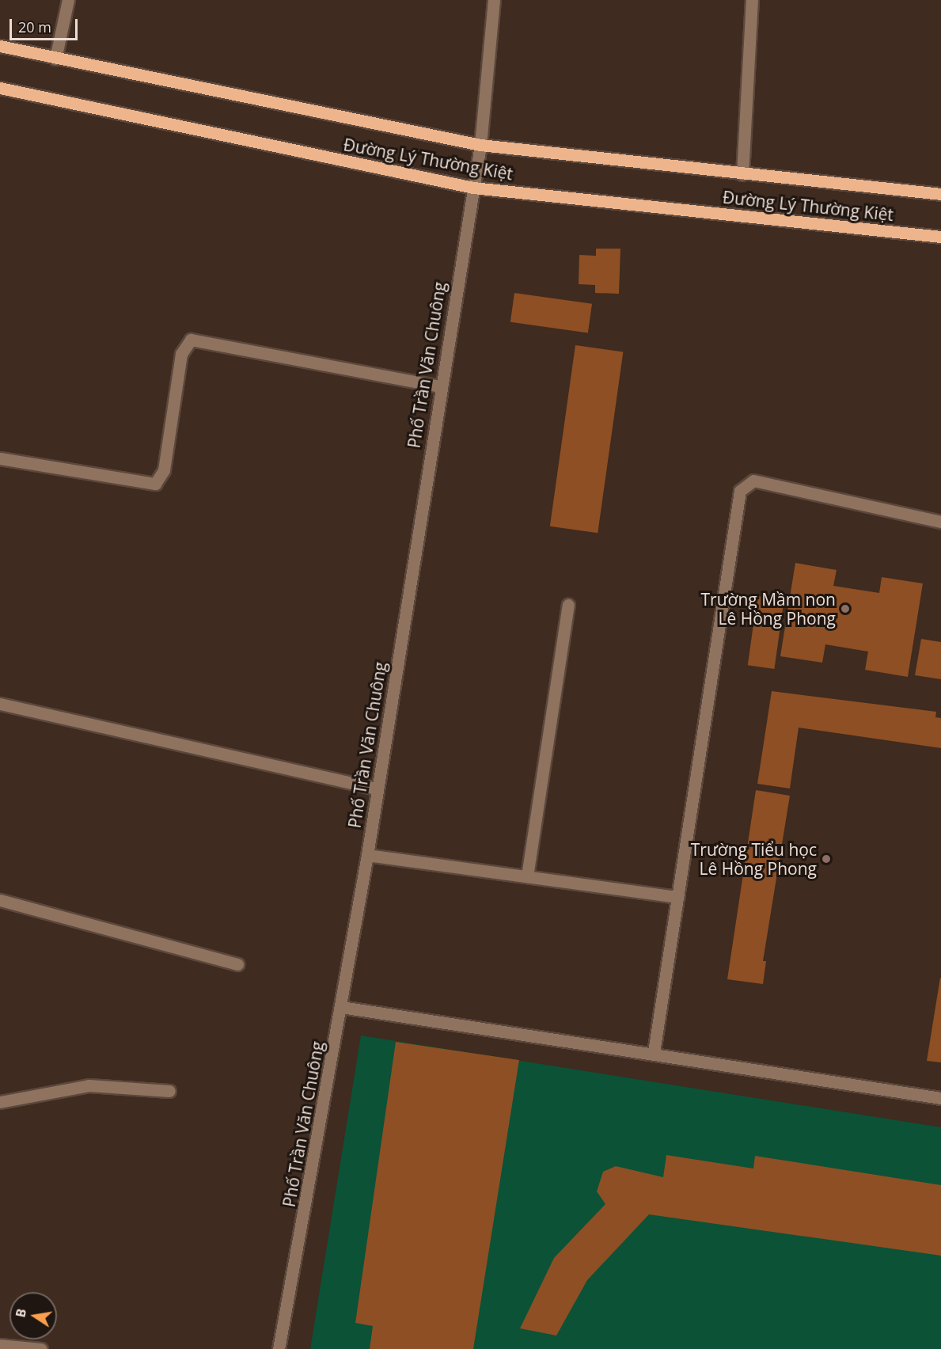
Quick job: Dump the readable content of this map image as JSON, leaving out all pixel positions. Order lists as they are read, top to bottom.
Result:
{
  "streets": {
    "main road": ["Đường Lý Thường Kiệt"],
    "street": ["Phố Trần Văn Chuông"]
  },
  "crossings": [
    ["Đường Lý Thường Kiệt", "Phố Trần Văn Chuông"]
  ],
  "places": ["Trường Mầm non Lê Hồng Phong", "Trường Tiểu học Lê Hồng Phong"],
  "scale_bar": "20 m",
  "north": "left"
}
